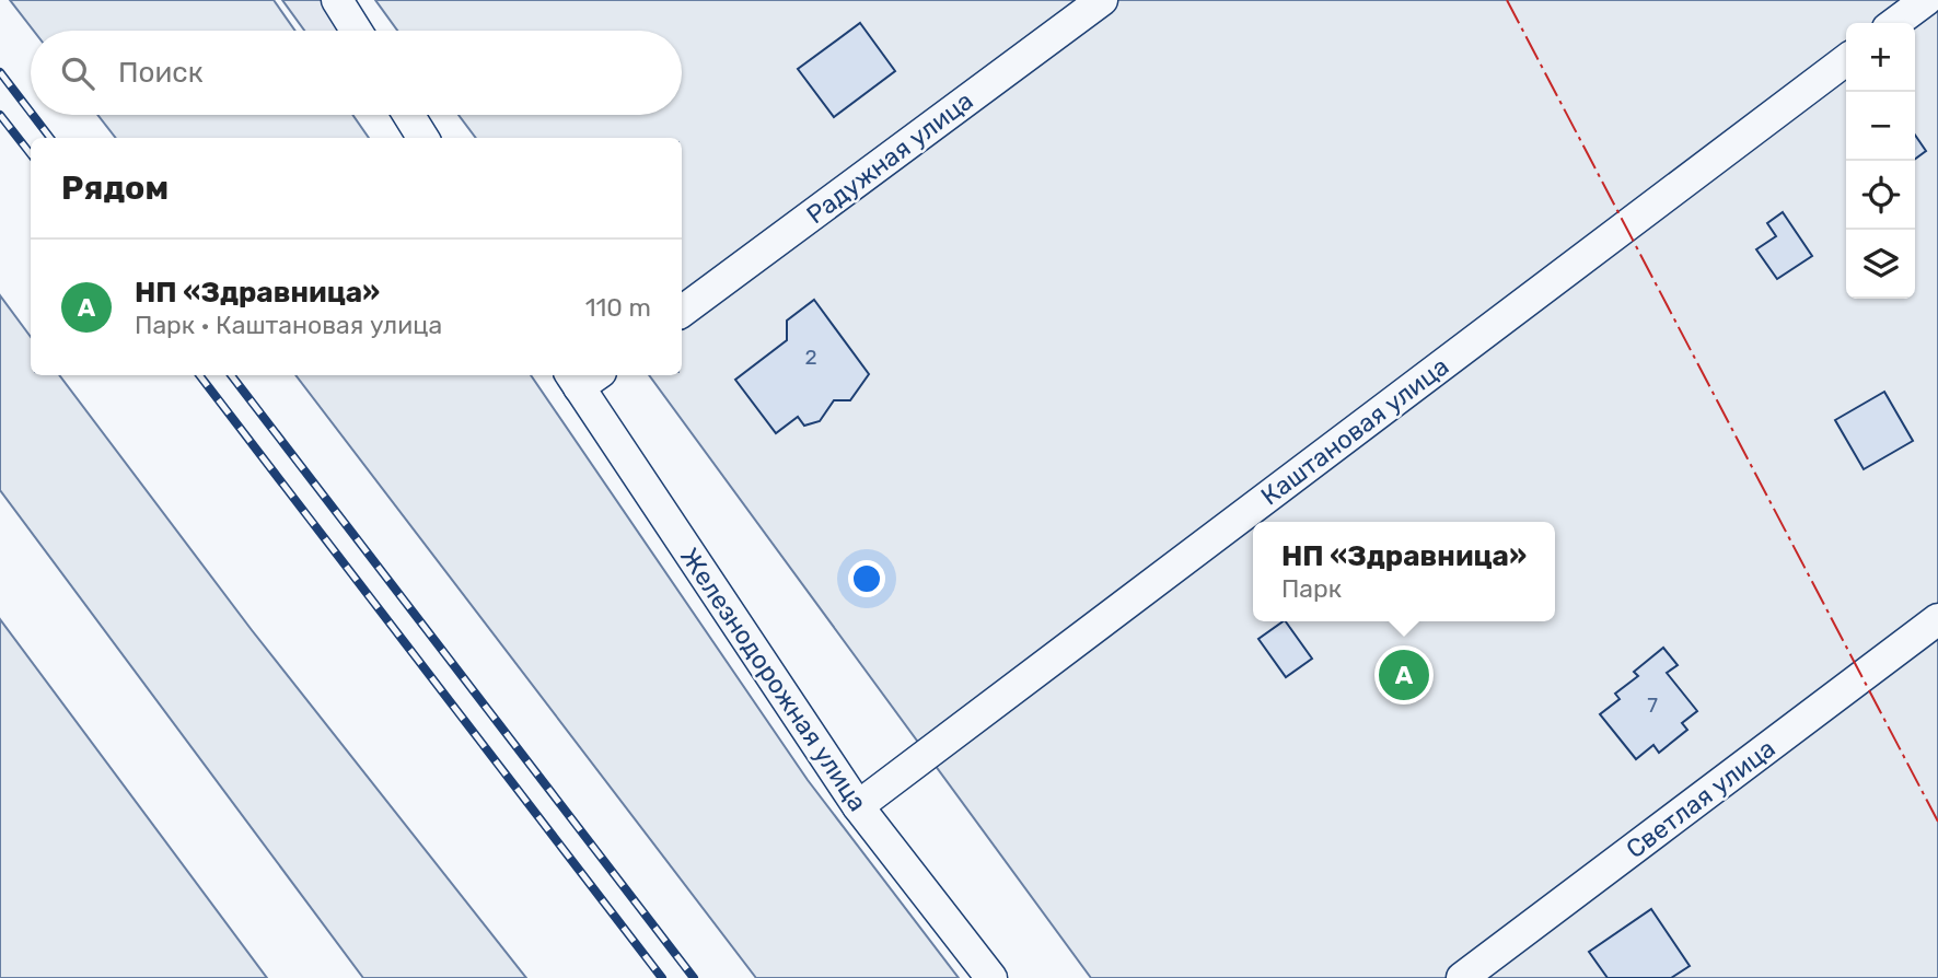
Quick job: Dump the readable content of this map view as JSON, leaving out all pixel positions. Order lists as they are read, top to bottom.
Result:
{
  "streets": {
    "street": [
      "Радужная улица",
      "Каштановая улица",
      "Железнодорожная улица",
      "Светлая улица"
    ]
  },
  "crossings": [
    ["Каштановая улица", "Железнодорожная улица"]
  ],
  "house_numbers": ["2", "7"],
  "page": {
    "map_buttons": ["+", "−"],
    "search": "Поиск",
    "heading": "Рядом",
    "list": [
      {
        "mark": "A",
        "name": "НП «Здравница»",
        "note": "Парк · Каштановая улица",
        "value": "110 m"
      }
    ],
    "popup": ["НП «Здравница»", "Парк"],
    "pins": "A"
  }
}
